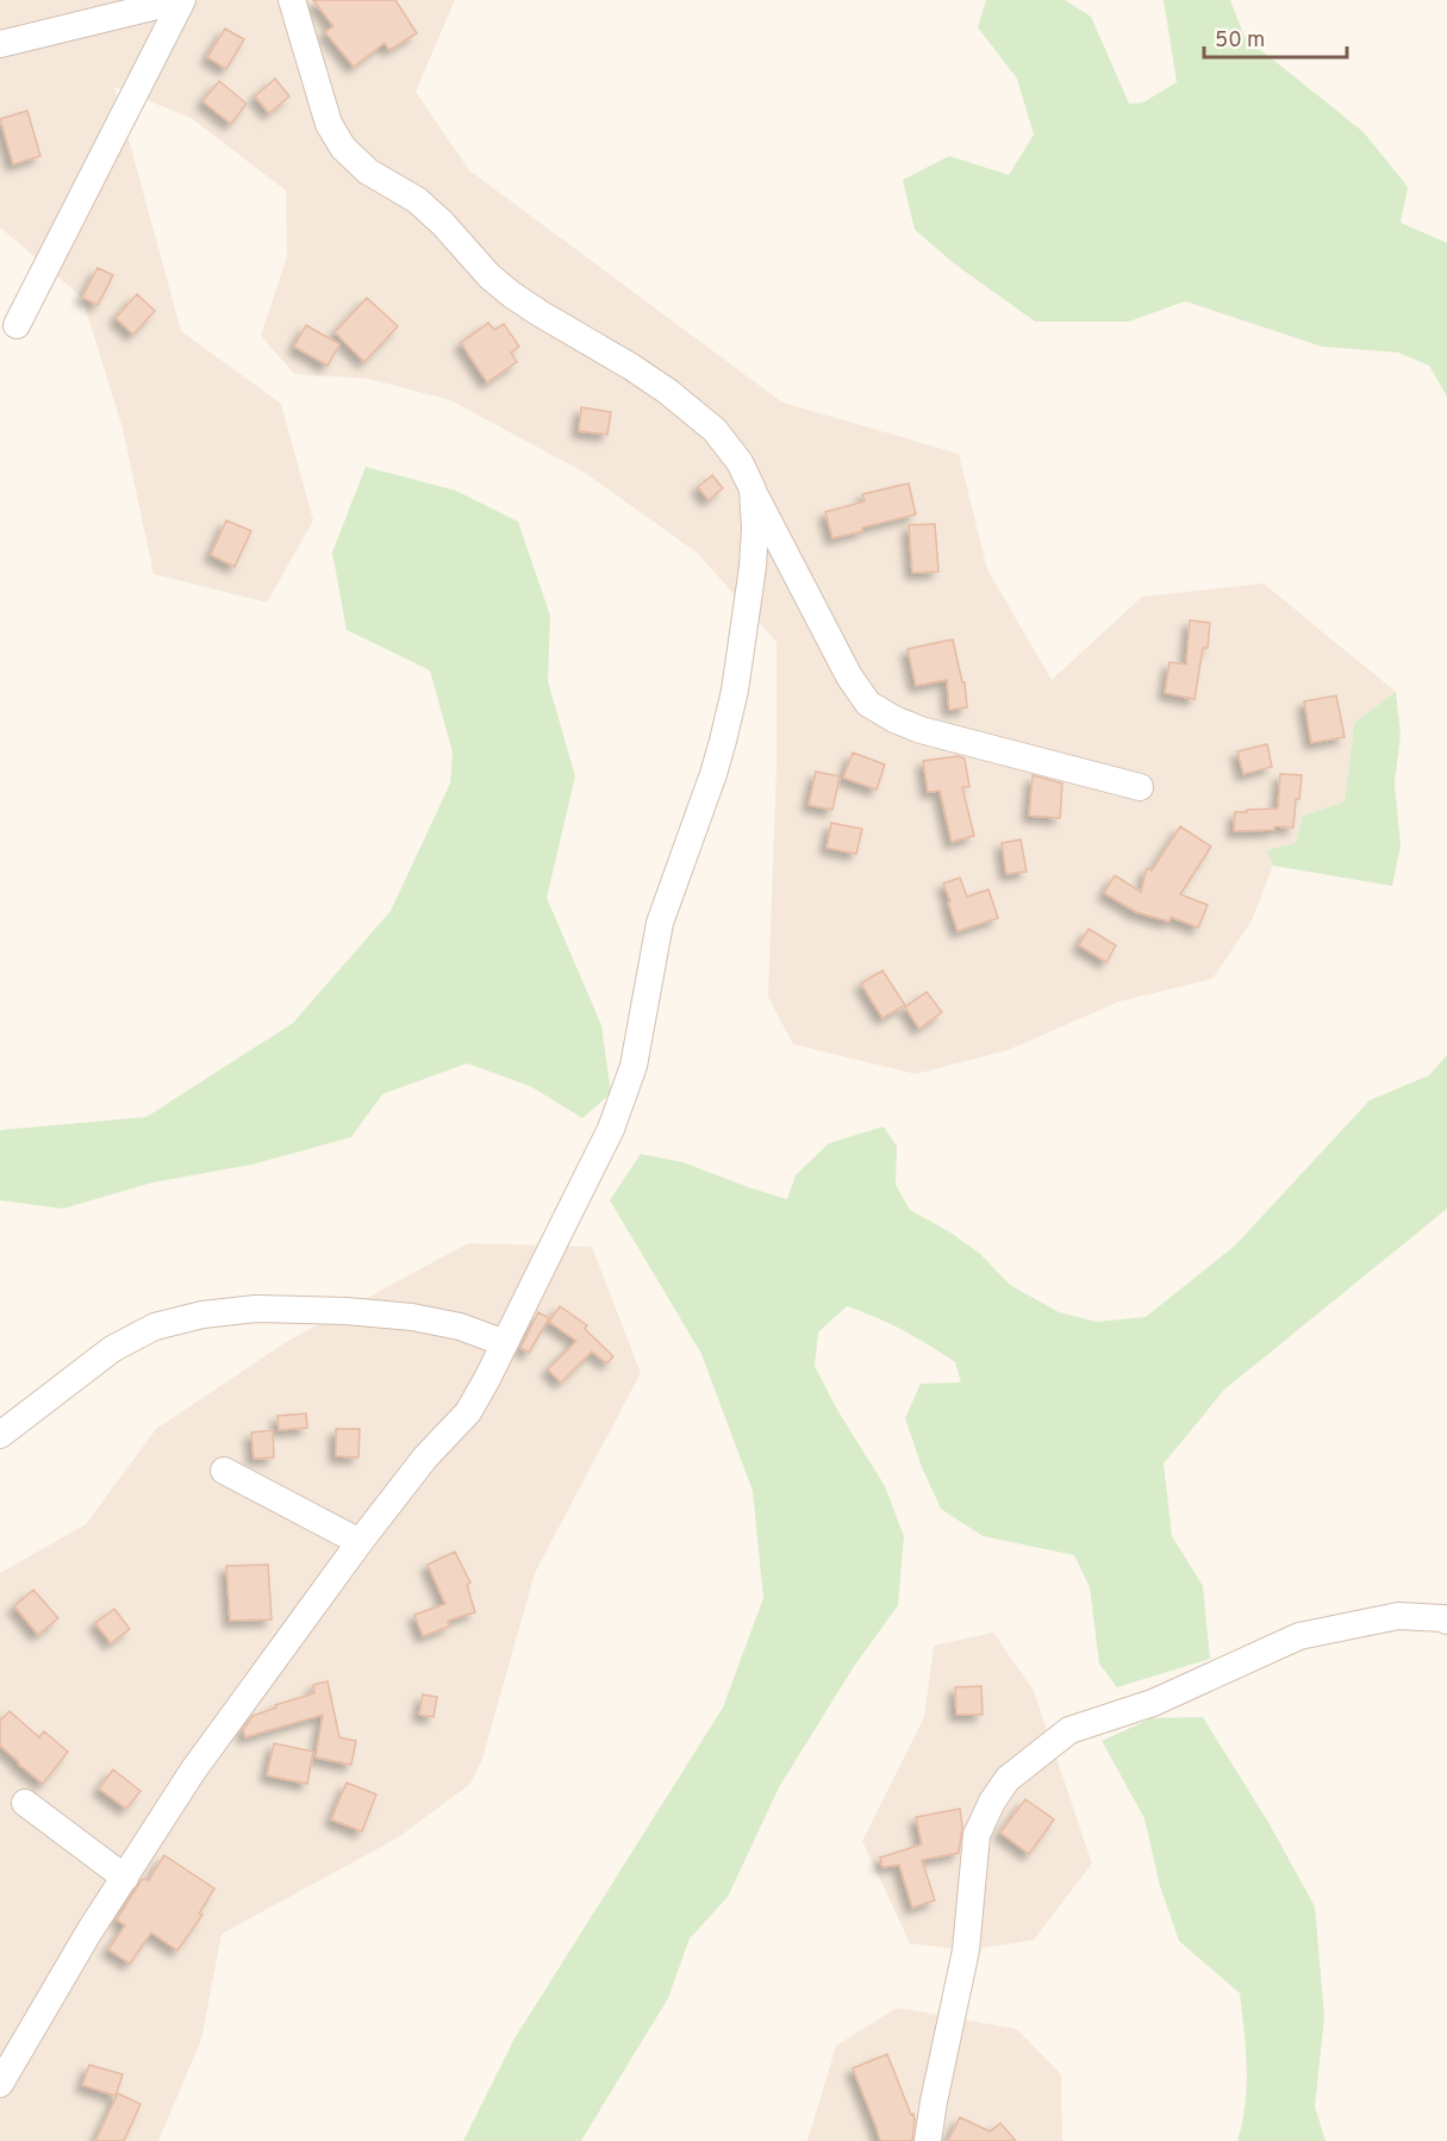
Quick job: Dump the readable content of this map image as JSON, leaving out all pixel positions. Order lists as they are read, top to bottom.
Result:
{
  "scale_bar": "50 m"
}
